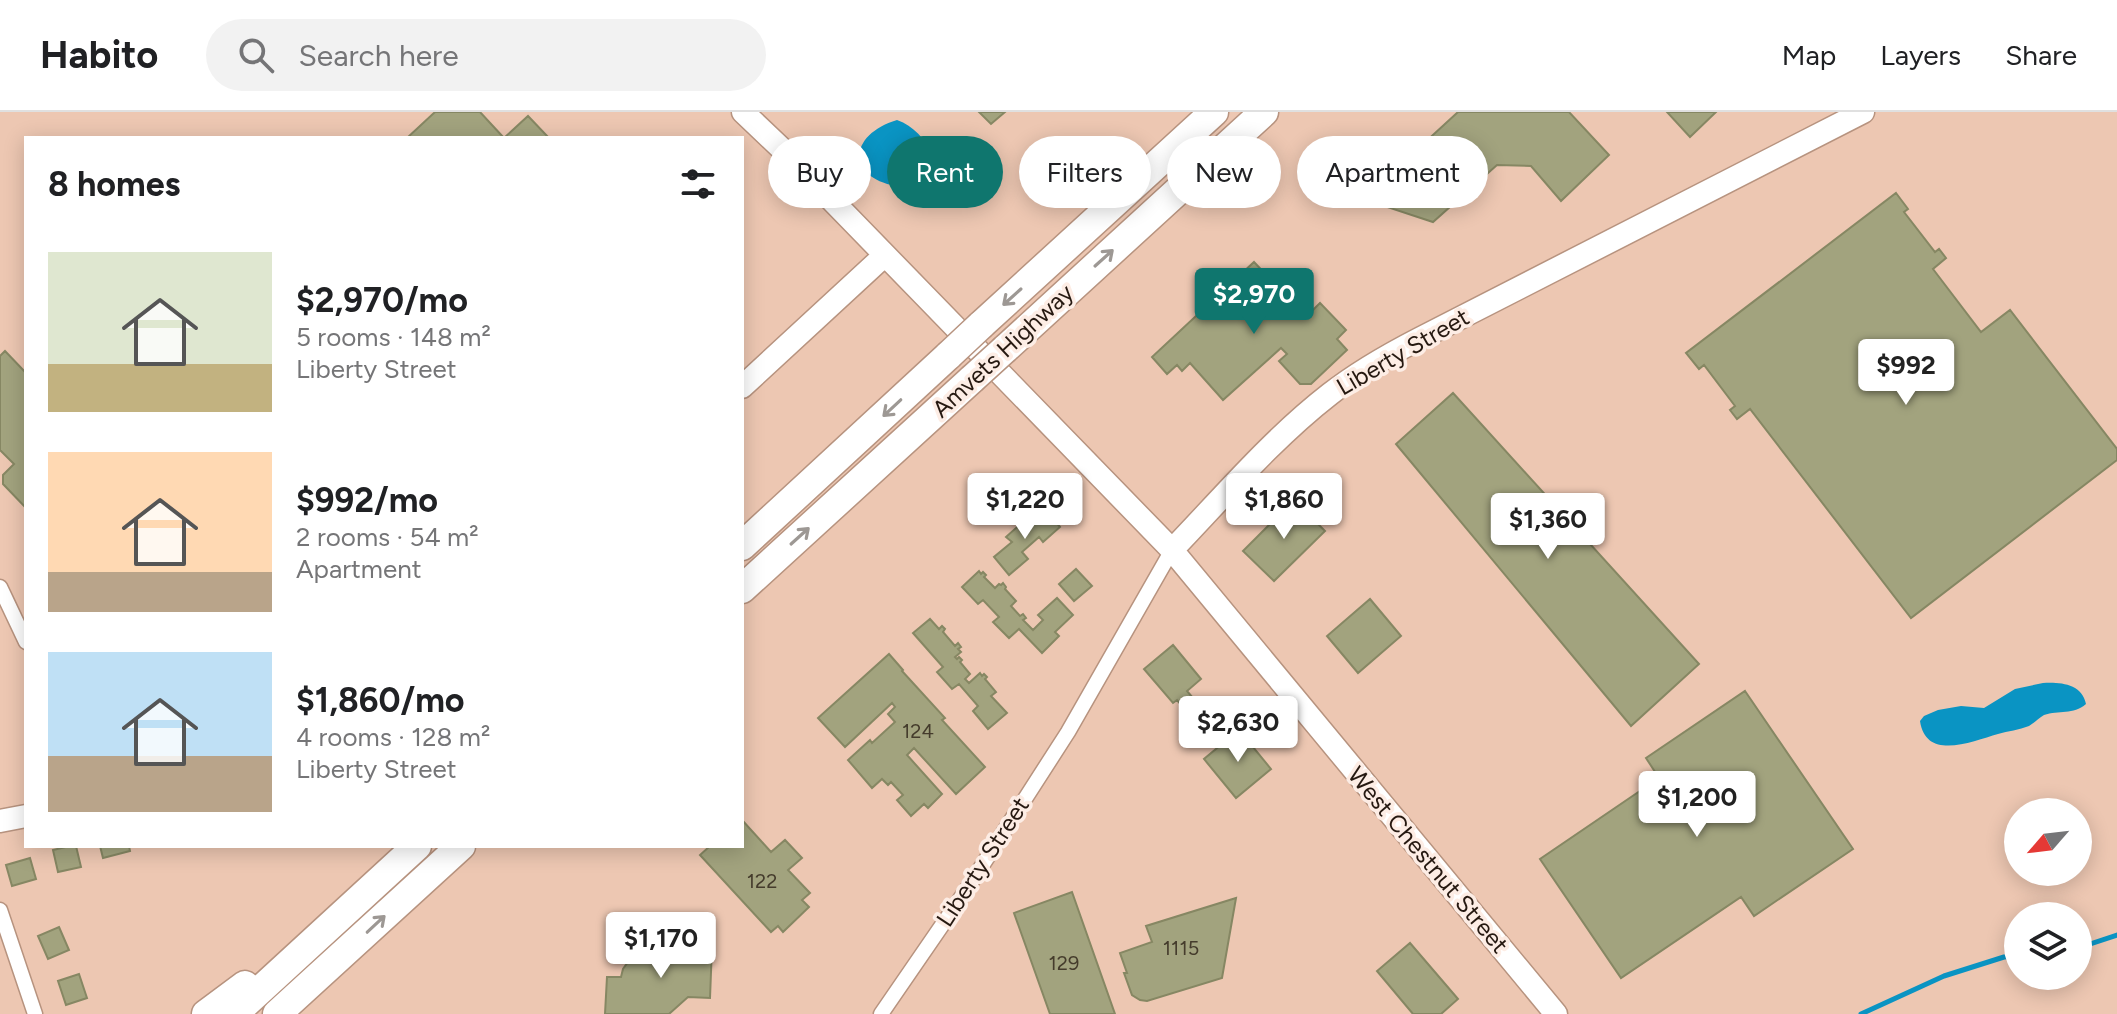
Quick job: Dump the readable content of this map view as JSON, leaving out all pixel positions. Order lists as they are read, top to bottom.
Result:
{
  "streets": {
    "highway": ["Amvets Highway"],
    "main road": ["Liberty Street", "West Chestnut Street"]
  },
  "crossings": [
    ["Liberty Street", "West Chestnut Street"]
  ],
  "house_numbers": [
    "124",
    "122",
    "1115",
    "129"
  ],
  "north": "bottom left",
  "page": {
    "header": "Habito",
    "search": "Search here",
    "nav": ["Map", "Layers", "Share"],
    "chip": [
      "Buy",
      "Rent",
      "Filters",
      "New",
      "Apartment"
    ],
    "heading": "8 homes",
    "list": [
      {
        "name": "$2,970/mo",
        "note": "5 rooms · 148 m² · Liberty Street"
      },
      {
        "name": "$992/mo",
        "note": "2 rooms · 54 m² · Apartment"
      },
      {
        "name": "$1,860/mo",
        "note": "4 rooms · 128 m² · Liberty Street"
      }
    ],
    "price": [
      "$2,970",
      "$992",
      "$1,220",
      "$1,860",
      "$1,360",
      "$2,630",
      "$1,200",
      "$1,170"
    ]
  }
}
